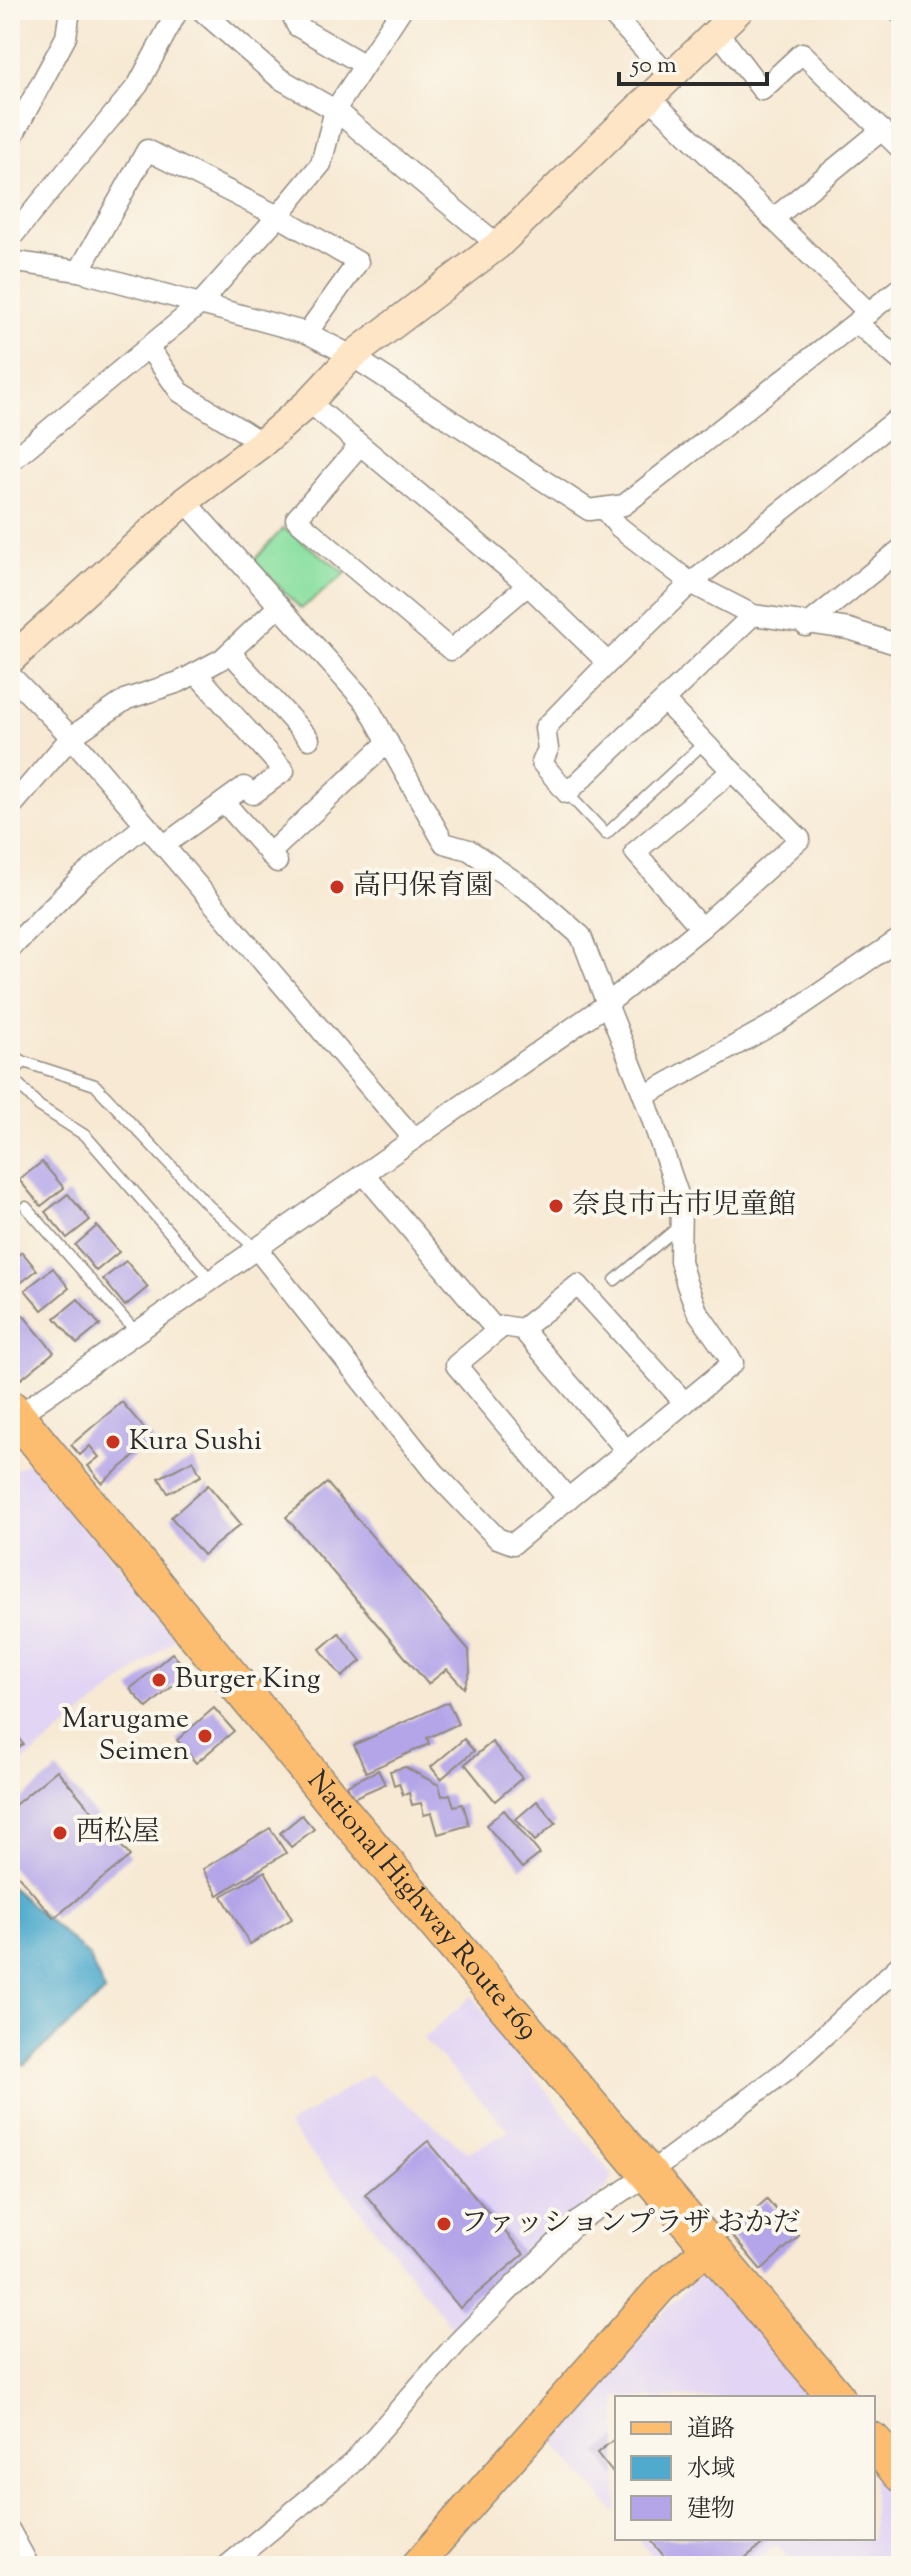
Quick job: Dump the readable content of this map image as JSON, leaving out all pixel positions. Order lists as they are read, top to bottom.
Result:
{
  "streets": {
    "highway": ["National Highway Route 169"]
  },
  "places": [
    "高円保育園",
    "奈良市古市児童館",
    "Kura Sushi",
    "Burger King",
    "Marugame Seimen",
    "西松屋",
    "ファッションプラザ おかだ"
  ],
  "legend": ["道路", "水域", "建物"],
  "scale_bar": "50 m"
}
